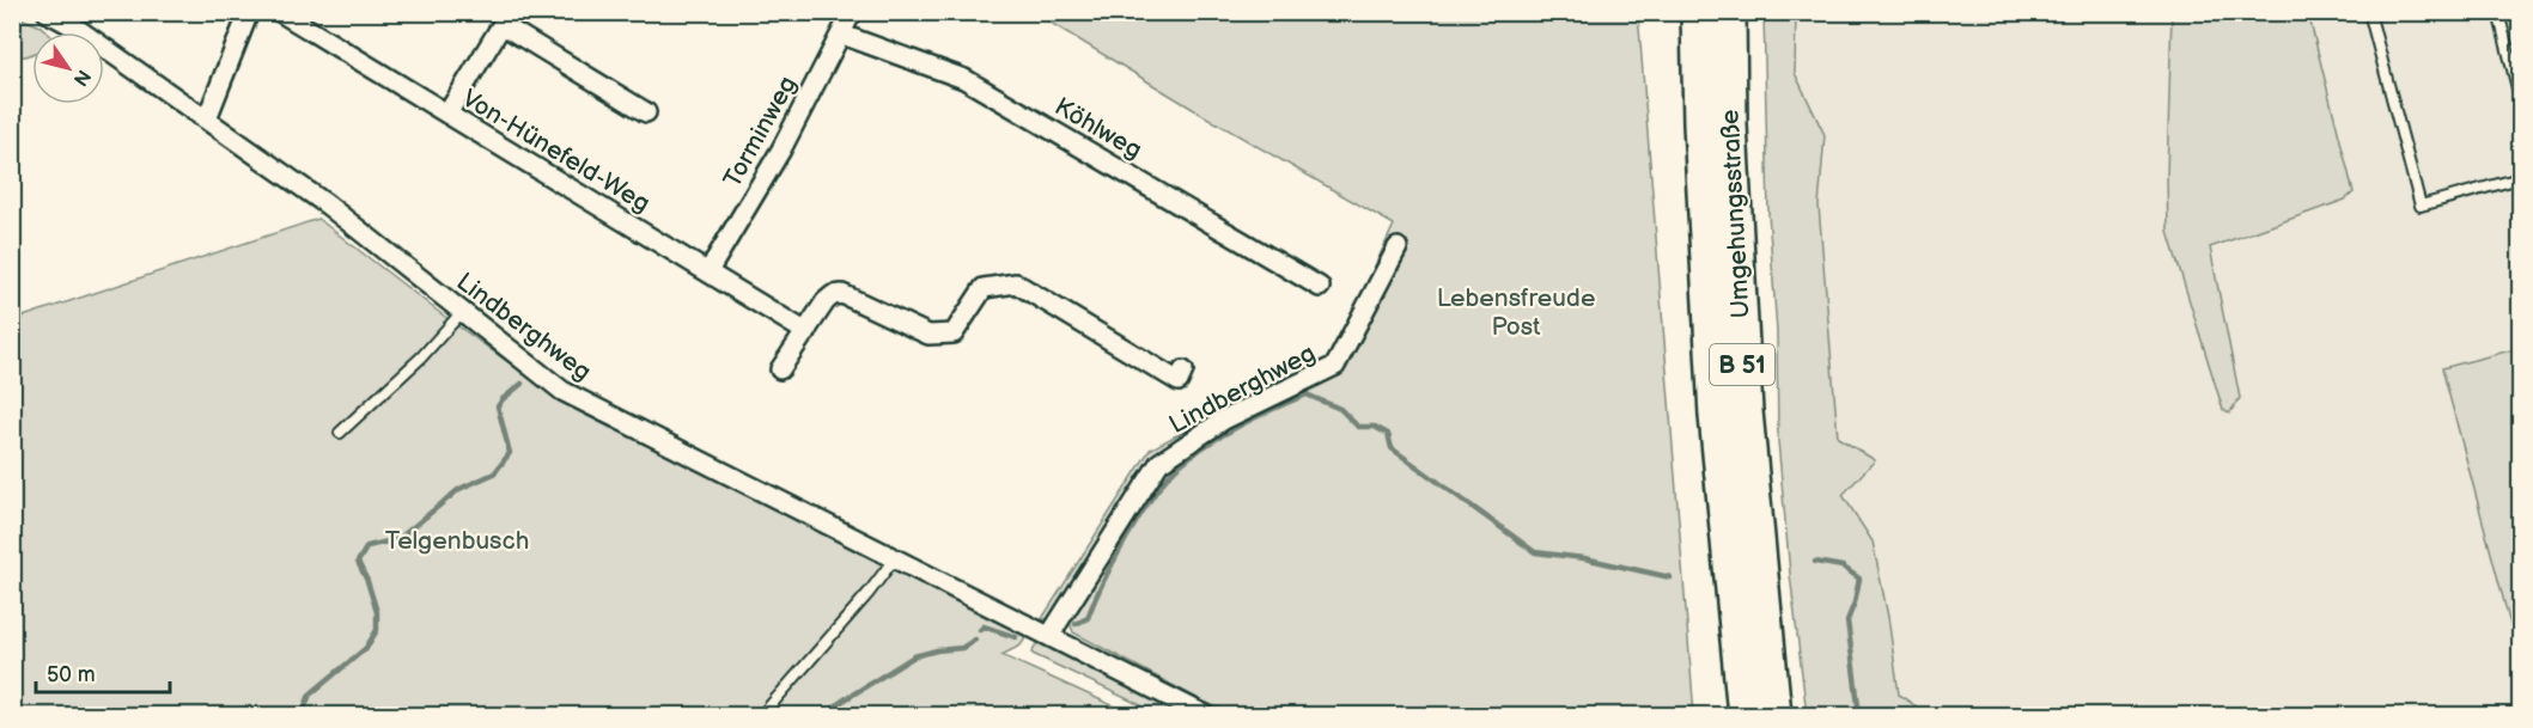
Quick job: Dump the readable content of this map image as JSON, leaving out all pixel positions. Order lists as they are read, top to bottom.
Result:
{
  "streets": {
    "highway": ["Umgehungsstraße", "B 51"],
    "street": [
      "Köhlweg",
      "Torminweg",
      "Von-Hünefeld-Weg",
      "Lindberghweg"
    ]
  },
  "crossings": [
    ["Köhlweg", "Torminweg"],
    ["Torminweg", "Von-Hünefeld-Weg"],
    ["Umgehungsstraße", "B 51"]
  ],
  "parks": ["Lebensfreude Post", "Telgenbusch"],
  "scale_bar": "50 m",
  "north": "bottom right"
}
